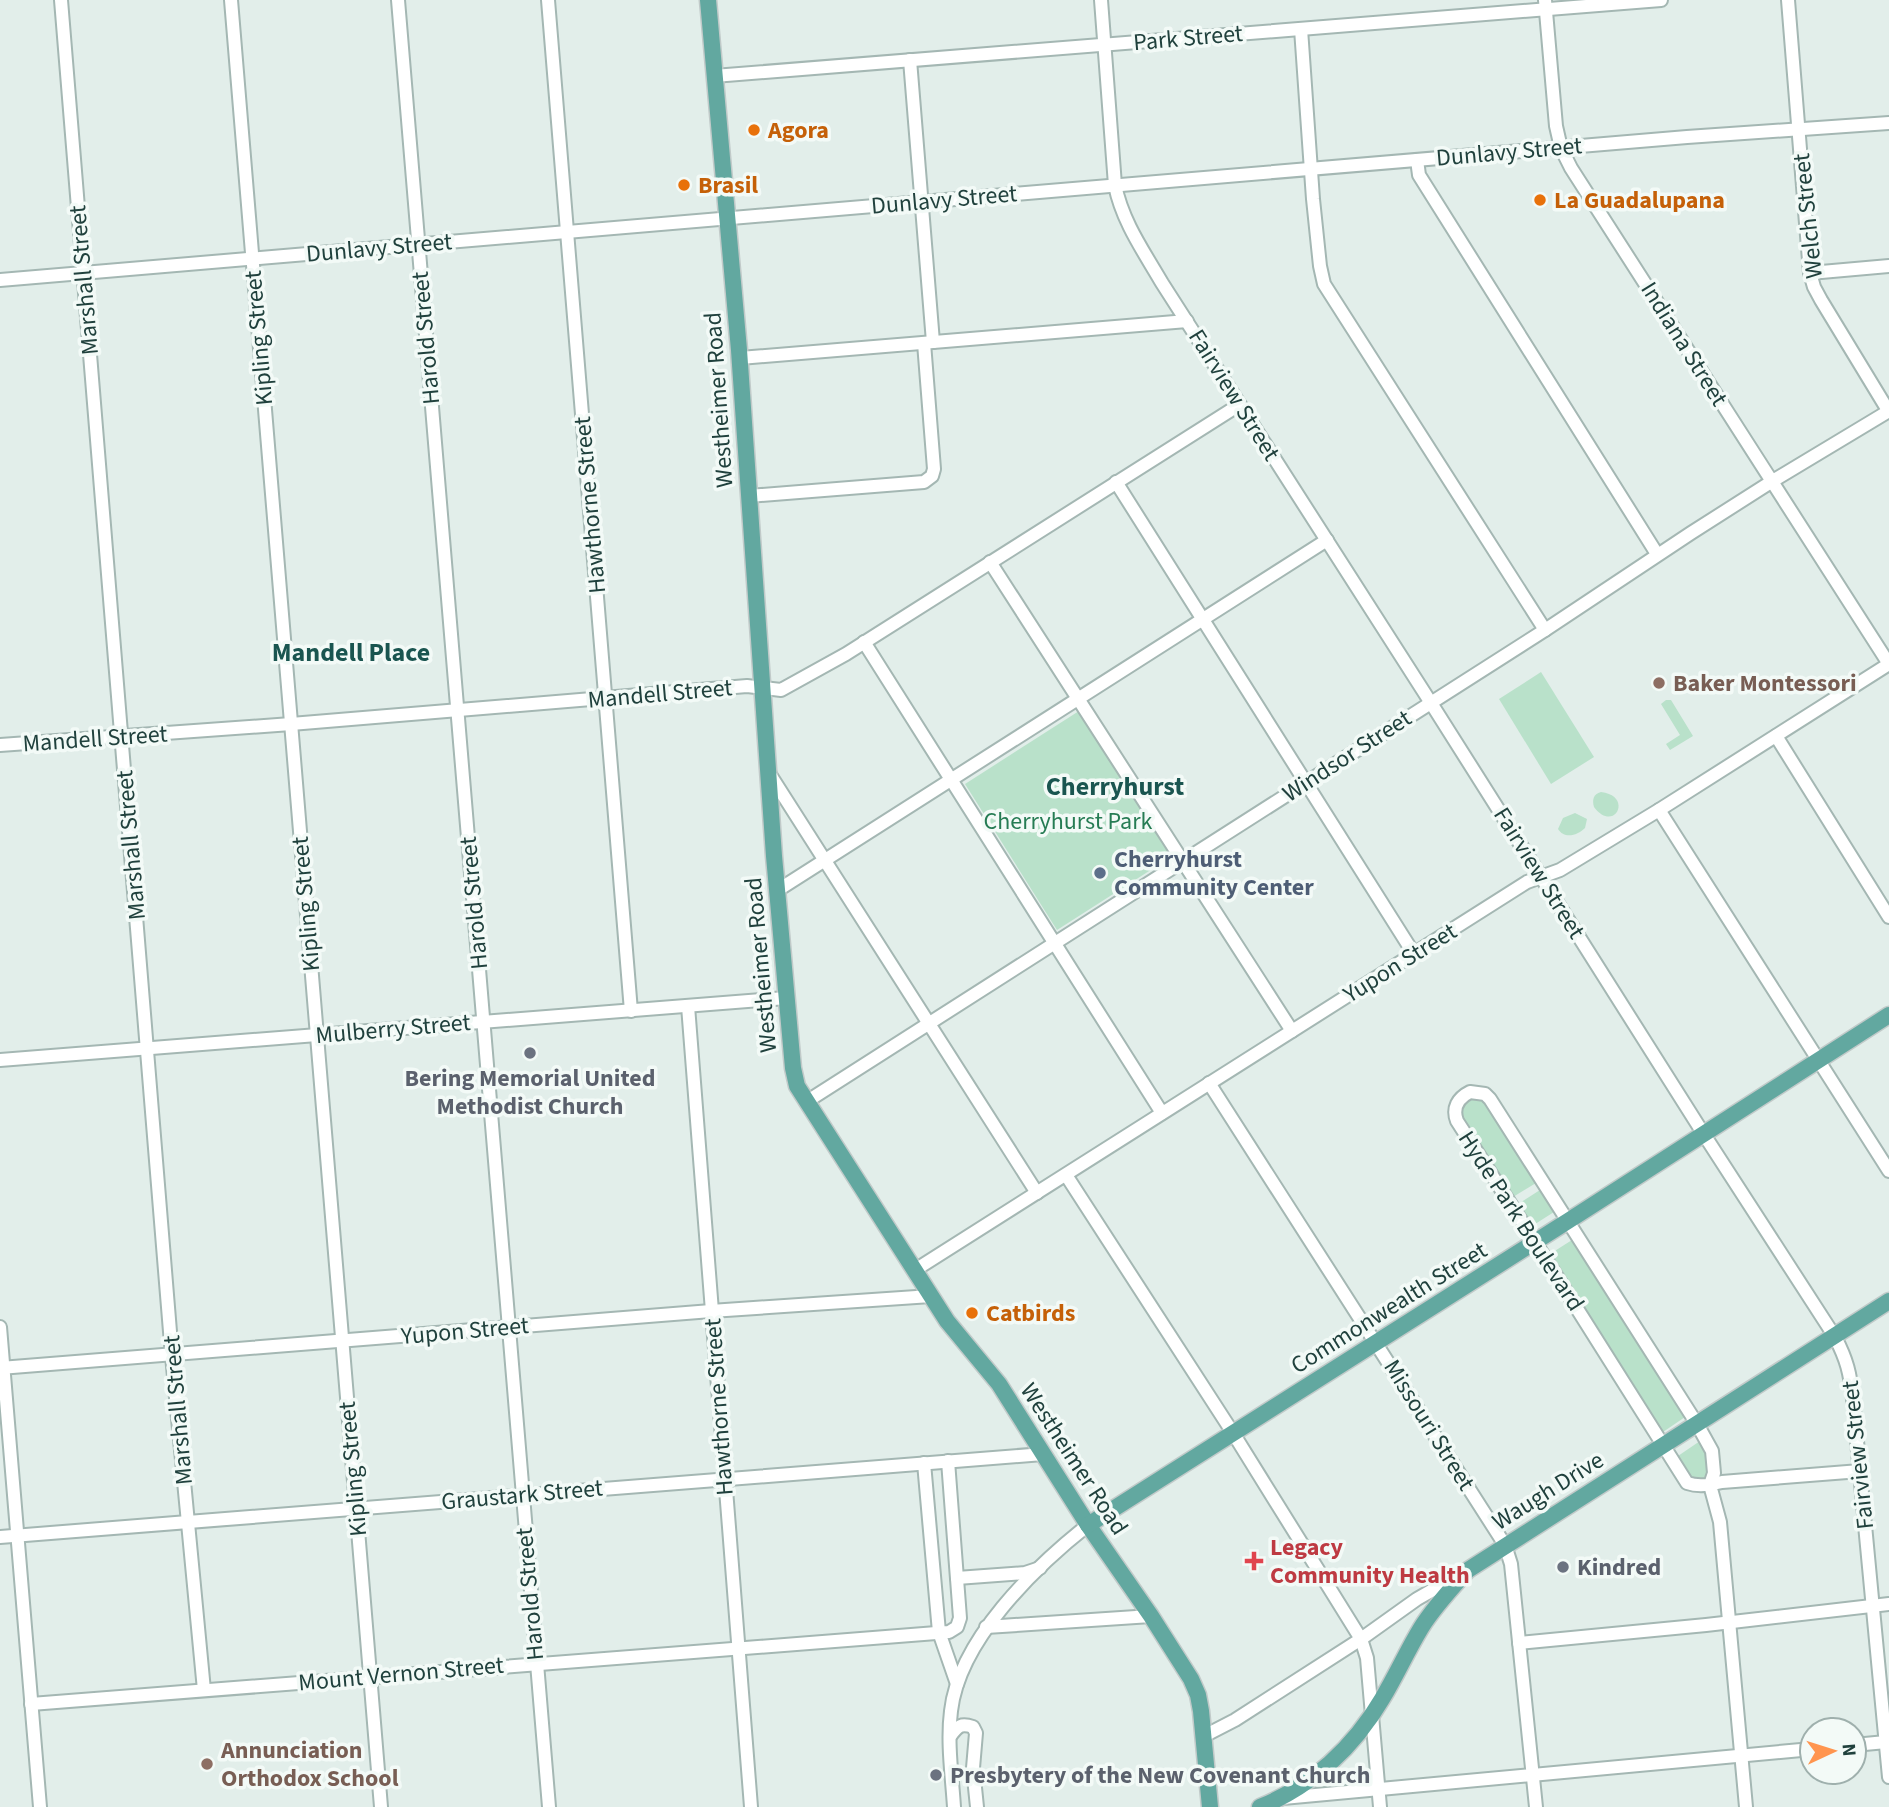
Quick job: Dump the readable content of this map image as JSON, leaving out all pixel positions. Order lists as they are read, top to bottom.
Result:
{
  "streets": {
    "main road": ["Westheimer Road", "Commonwealth Street", "Waugh Drive"],
    "street": [
      "Park Street",
      "Dunlavy Street",
      "Welch Street",
      "Marshall Street",
      "Kipling Street",
      "Harold Street",
      "Indiana Street",
      "Fairview Street",
      "Hawthorne Street",
      "Mandell Street",
      "Windsor Street",
      "Yupon Street",
      "Mulberry Street",
      "Hyde Park Boulevard",
      "Missouri Street",
      "Graustark Street",
      "Mount Vernon Street"
    ]
  },
  "crossings": [
    ["Park Street", "Indiana Street"],
    ["Park Street", "Fairview Street"],
    ["Park Street", "Westheimer Road"],
    ["Dunlavy Street", "Welch Street"],
    ["Dunlavy Street", "Marshall Street"],
    ["Dunlavy Street", "Kipling Street"],
    ["Dunlavy Street", "Harold Street"],
    ["Dunlavy Street", "Indiana Street"],
    ["Dunlavy Street", "Fairview Street"],
    ["Dunlavy Street", "Westheimer Road"],
    ["Dunlavy Street", "Hawthorne Street"],
    ["Welch Street", "Windsor Street"],
    ["Marshall Street", "Mandell Street"],
    ["Marshall Street", "Yupon Street"],
    ["Marshall Street", "Mulberry Street"],
    ["Marshall Street", "Graustark Street"],
    ["Marshall Street", "Mount Vernon Street"],
    ["Kipling Street", "Mandell Street"],
    ["Kipling Street", "Yupon Street"],
    ["Kipling Street", "Mulberry Street"],
    ["Kipling Street", "Graustark Street"],
    ["Kipling Street", "Mount Vernon Street"],
    ["Harold Street", "Mandell Street"],
    ["Harold Street", "Yupon Street"],
    ["Harold Street", "Mulberry Street"],
    ["Harold Street", "Graustark Street"],
    ["Harold Street", "Mount Vernon Street"],
    ["Indiana Street", "Windsor Street"],
    ["Indiana Street", "Yupon Street"],
    ["Fairview Street", "Mandell Street"],
    ["Fairview Street", "Windsor Street"],
    ["Fairview Street", "Yupon Street"],
    ["Fairview Street", "Commonwealth Street"],
    ["Fairview Street", "Waugh Drive"],
    ["Westheimer Road", "Mandell Street"],
    ["Westheimer Road", "Windsor Street"],
    ["Westheimer Road", "Yupon Street"],
    ["Westheimer Road", "Mulberry Street"],
    ["Westheimer Road", "Commonwealth Street"],
    ["Westheimer Road", "Graustark Street"],
    ["Hawthorne Street", "Mandell Street"],
    ["Hawthorne Street", "Yupon Street"],
    ["Hawthorne Street", "Mulberry Street"],
    ["Hawthorne Street", "Graustark Street"],
    ["Hawthorne Street", "Mount Vernon Street"],
    ["Yupon Street", "Missouri Street"],
    ["Hyde Park Boulevard", "Commonwealth Street"],
    ["Hyde Park Boulevard", "Waugh Drive"],
    ["Commonwealth Street", "Missouri Street"],
    ["Missouri Street", "Waugh Drive"]
  ],
  "districts": ["Mandell Place", "Cherryhurst"],
  "parks": ["Cherryhurst Park"],
  "places": {
    "other": [
      "Agora",
      "Brasil",
      "La Guadalupana",
      "Baker Montessori",
      "Cherryhurst Community Center",
      "Bering Memorial United Methodist Church",
      "Catbirds",
      "Kindred",
      "Annunciation Orthodox School",
      "Presbytery of the New Covenant Church"
    ],
    "health": ["Legacy Community Health"]
  },
  "north": "right"
}
